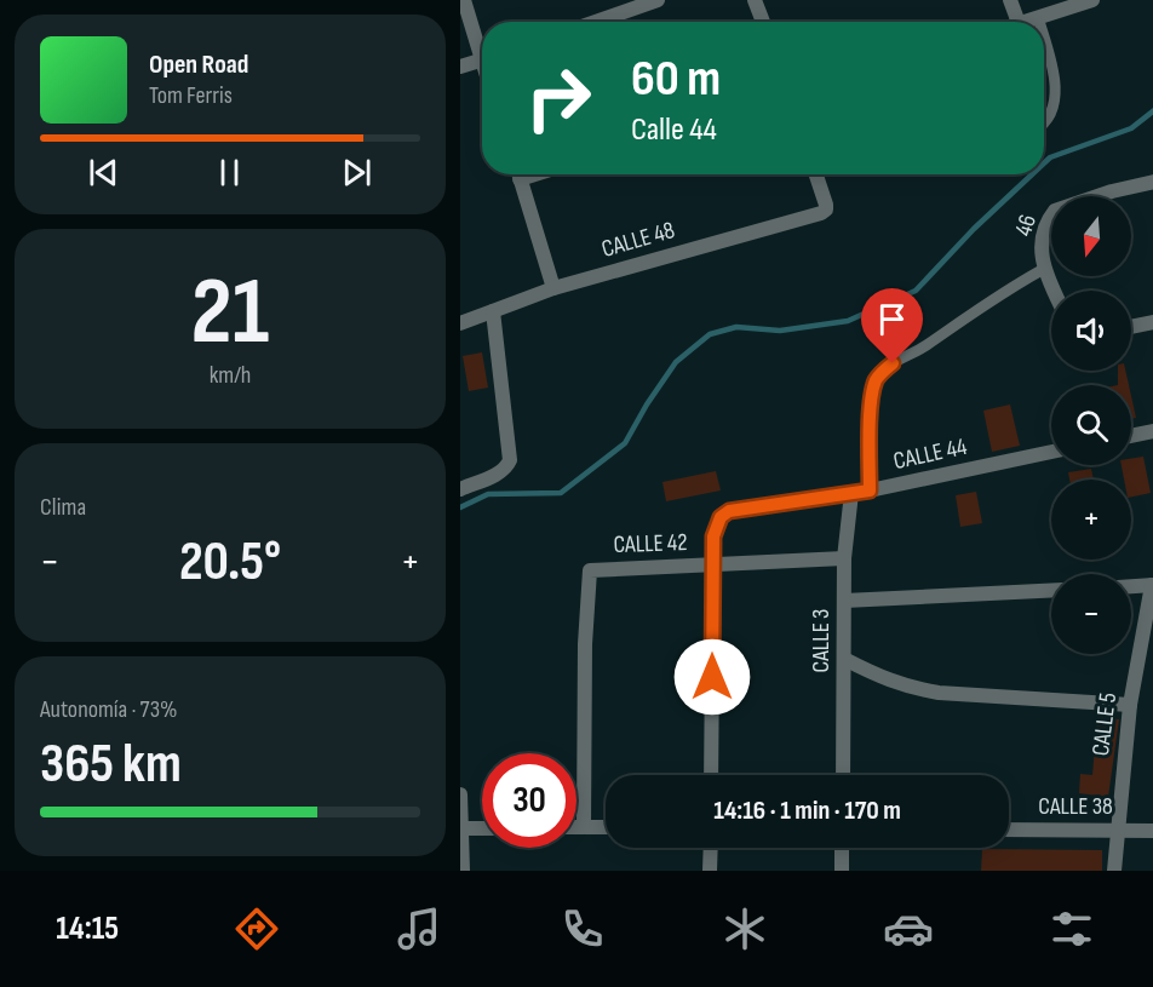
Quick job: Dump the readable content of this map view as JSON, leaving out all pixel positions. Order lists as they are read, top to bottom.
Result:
{
  "streets": {
    "street": [
      "46",
      "CALLE 48",
      "CALLE 44",
      "CALLE 42",
      "CALLE 3",
      "CALLE 5",
      "CALLE 38"
    ]
  },
  "crossings": [
    ["CALLE 44", "CALLE 42"],
    ["CALLE 44", "CALLE 3"],
    ["CALLE 42", "CALLE 3"],
    ["CALLE 5", "CALLE 38"]
  ],
  "north": "bottom",
  "page": {
    "turn": ["60 m", "Calle 44"],
    "song": ["Open Road", "Tom Ferris"],
    "map_buttons": ["+", "−"],
    "tile": [
      ["21", "km/h"],
      "Clima",
      ["Autonomía · 73%", "365 km"]
    ],
    "heat": ["−", "20.5°", "+"],
    "limit": "30",
    "trip": "14:16 · 1 min · 170 m",
    "tabs": "14:15"
  }
}
